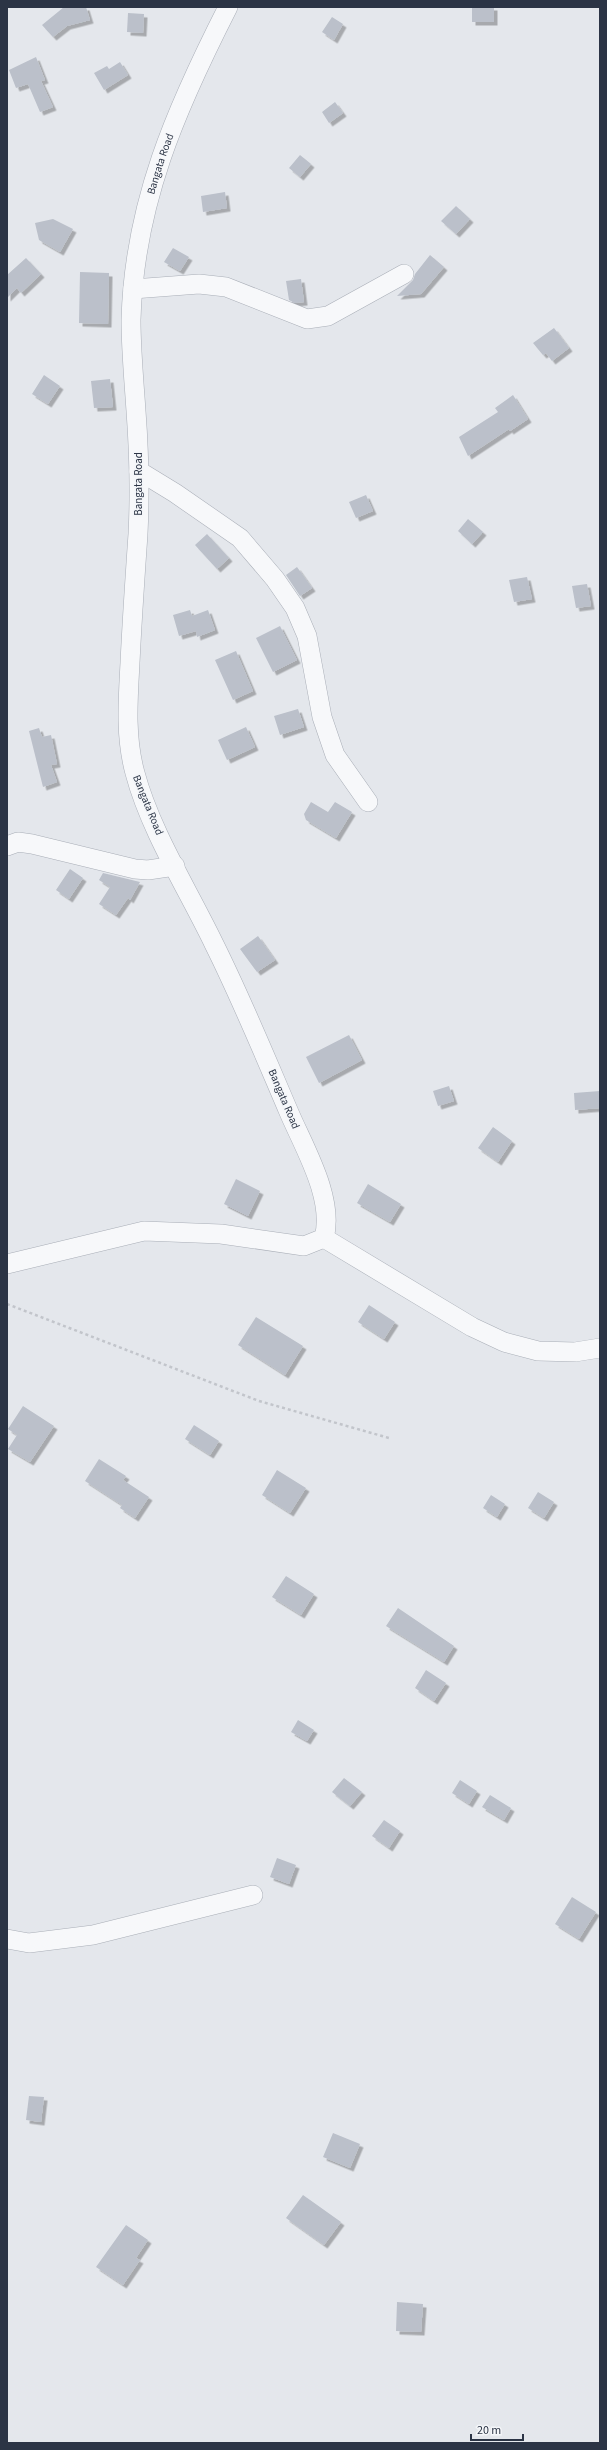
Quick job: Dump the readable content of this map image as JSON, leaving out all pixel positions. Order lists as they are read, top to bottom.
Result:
{
  "streets": {
    "street": ["Bangata Road"]
  },
  "scale_bar": "20 m"
}
